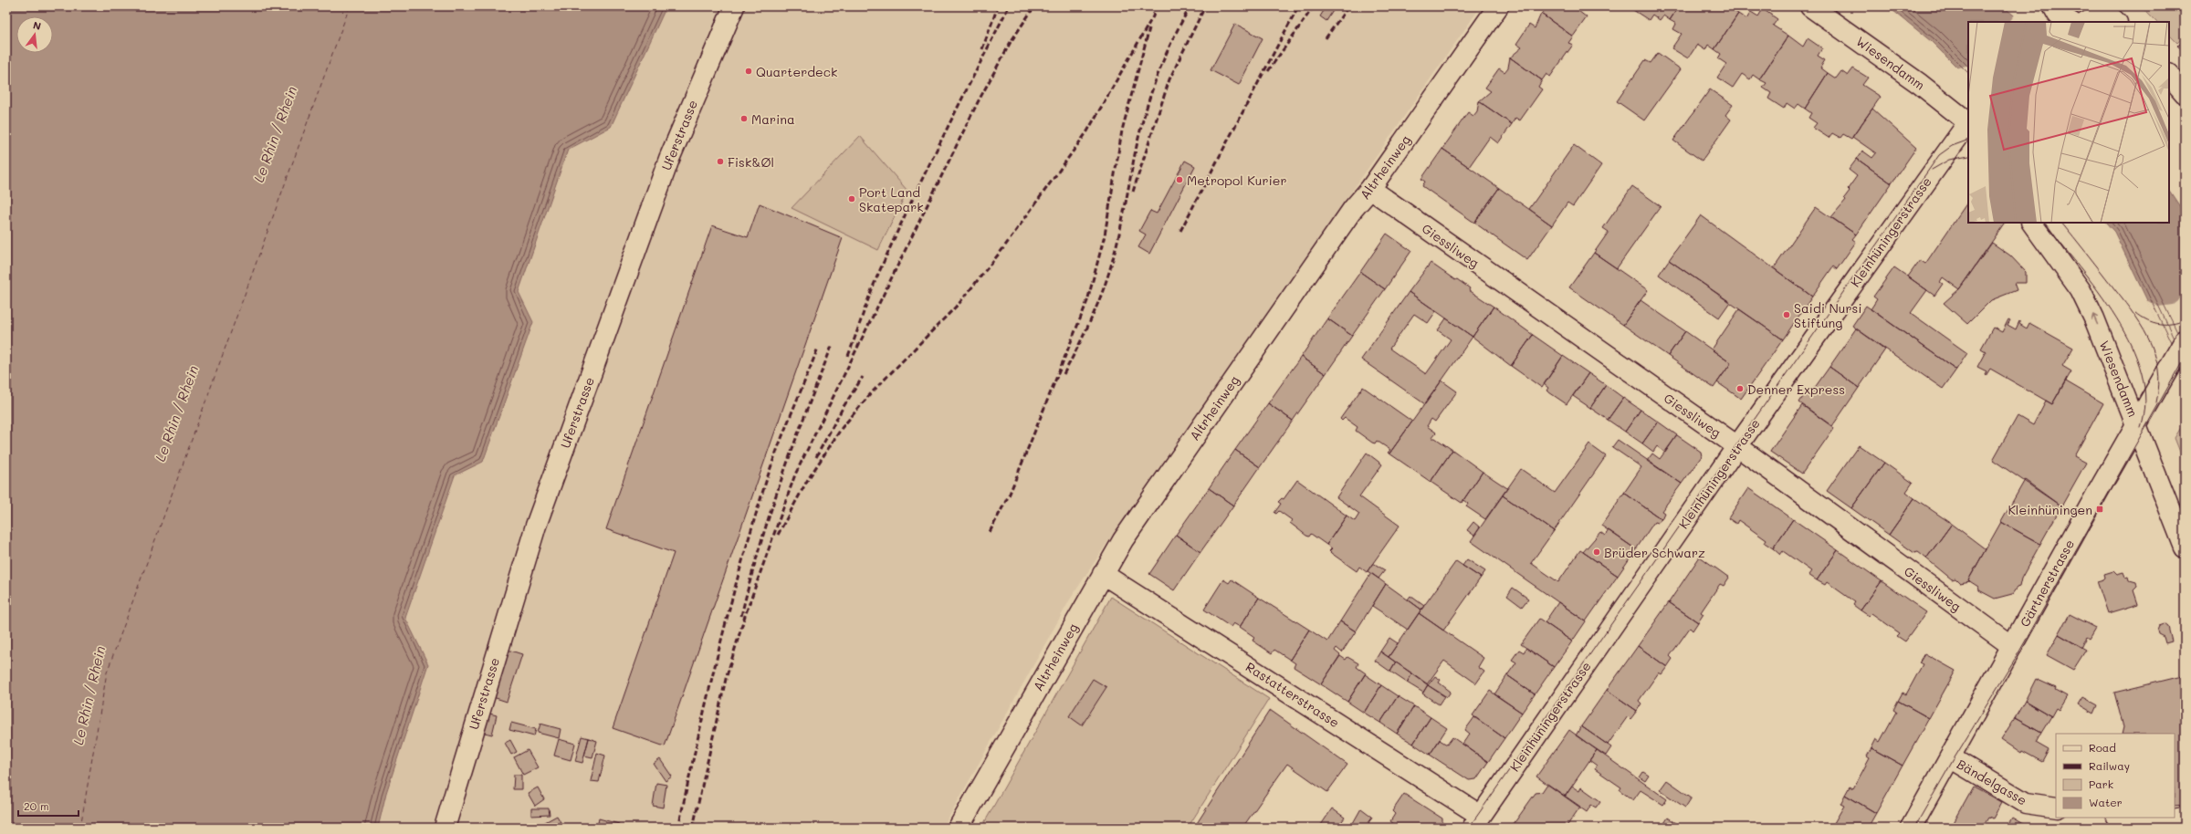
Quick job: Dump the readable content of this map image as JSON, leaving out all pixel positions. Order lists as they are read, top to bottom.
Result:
{
  "streets": {
    "street": [
      "Wiesendamm",
      "Uferstrasse",
      "Altrheinweg",
      "Kleinhüningerstrasse",
      "Giessliweg",
      "Gärtnerstrasse",
      "Rastatterstrasse",
      "Bändelgasse"
    ]
  },
  "crossings": [
    ["Wiesendamm", "Gärtnerstrasse"],
    ["Altrheinweg", "Giessliweg"],
    ["Altrheinweg", "Rastatterstrasse"],
    ["Kleinhüningerstrasse", "Giessliweg"],
    ["Kleinhüningerstrasse", "Rastatterstrasse"],
    ["Giessliweg", "Gärtnerstrasse"],
    ["Gärtnerstrasse", "Bändelgasse"]
  ],
  "one_way": ["Wiesendamm"],
  "water": ["Le Rhin / Rhein"],
  "places": {
    "other": [
      "Quarterdeck",
      "Marina",
      "Fisk&Øl",
      "Metropol Kurier",
      "Port Land Skatepark",
      "Saidi Nursi Stiftung",
      "Denner Express",
      "Brüder Schwarz"
    ],
    "transit": ["Kleinhüningen"]
  },
  "legend": [
    "Road",
    "Railway",
    "Park",
    "Water"
  ],
  "scale_bar": "20 m",
  "north": "top"
}
